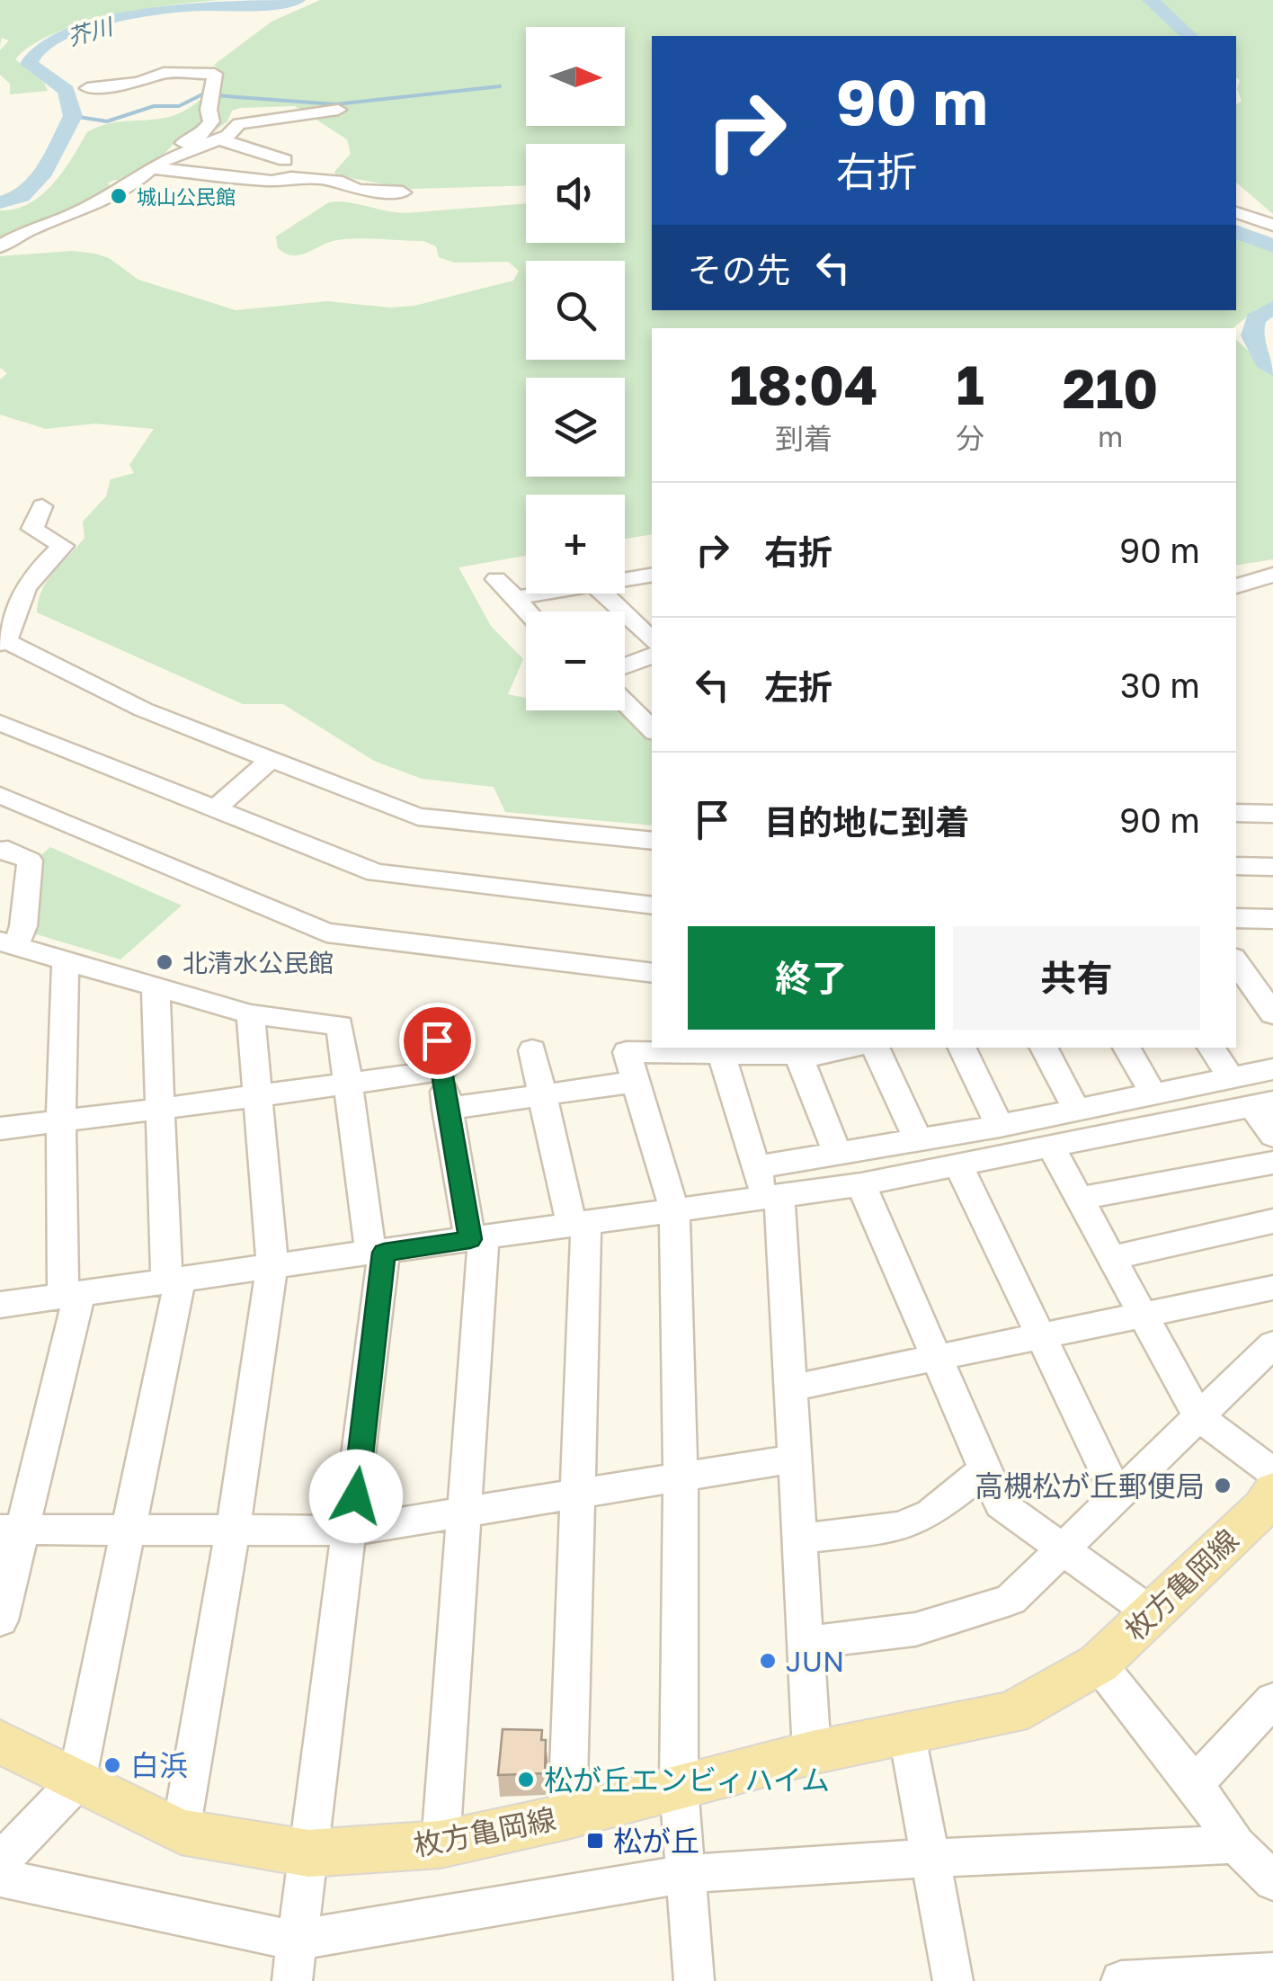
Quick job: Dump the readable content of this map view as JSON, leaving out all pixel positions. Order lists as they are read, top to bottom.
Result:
{
  "streets": {
    "main road": ["枚方亀岡線"]
  },
  "water": ["芥川"],
  "places": {
    "other": [
      "城山公民館",
      "北清水公民館",
      "高槻松が丘郵便局",
      "JUN",
      "白浜",
      "松が丘エンビィハイム"
    ],
    "transit": ["松が丘"]
  },
  "north": "right",
  "page": {
    "map_buttons": ["+", "−"],
    "turn": ["90 m", "右折"],
    "then": "その先",
    "eta": [
      "18:04",
      "到着",
      "1",
      "分",
      "210",
      "m"
    ],
    "list": [
      {
        "name": "右折",
        "value": "90 m"
      },
      {
        "name": "左折",
        "value": "30 m"
      },
      {
        "name": "目的地に到着",
        "value": "90 m"
      }
    ],
    "buttons": ["終了", "共有"]
  }
}
